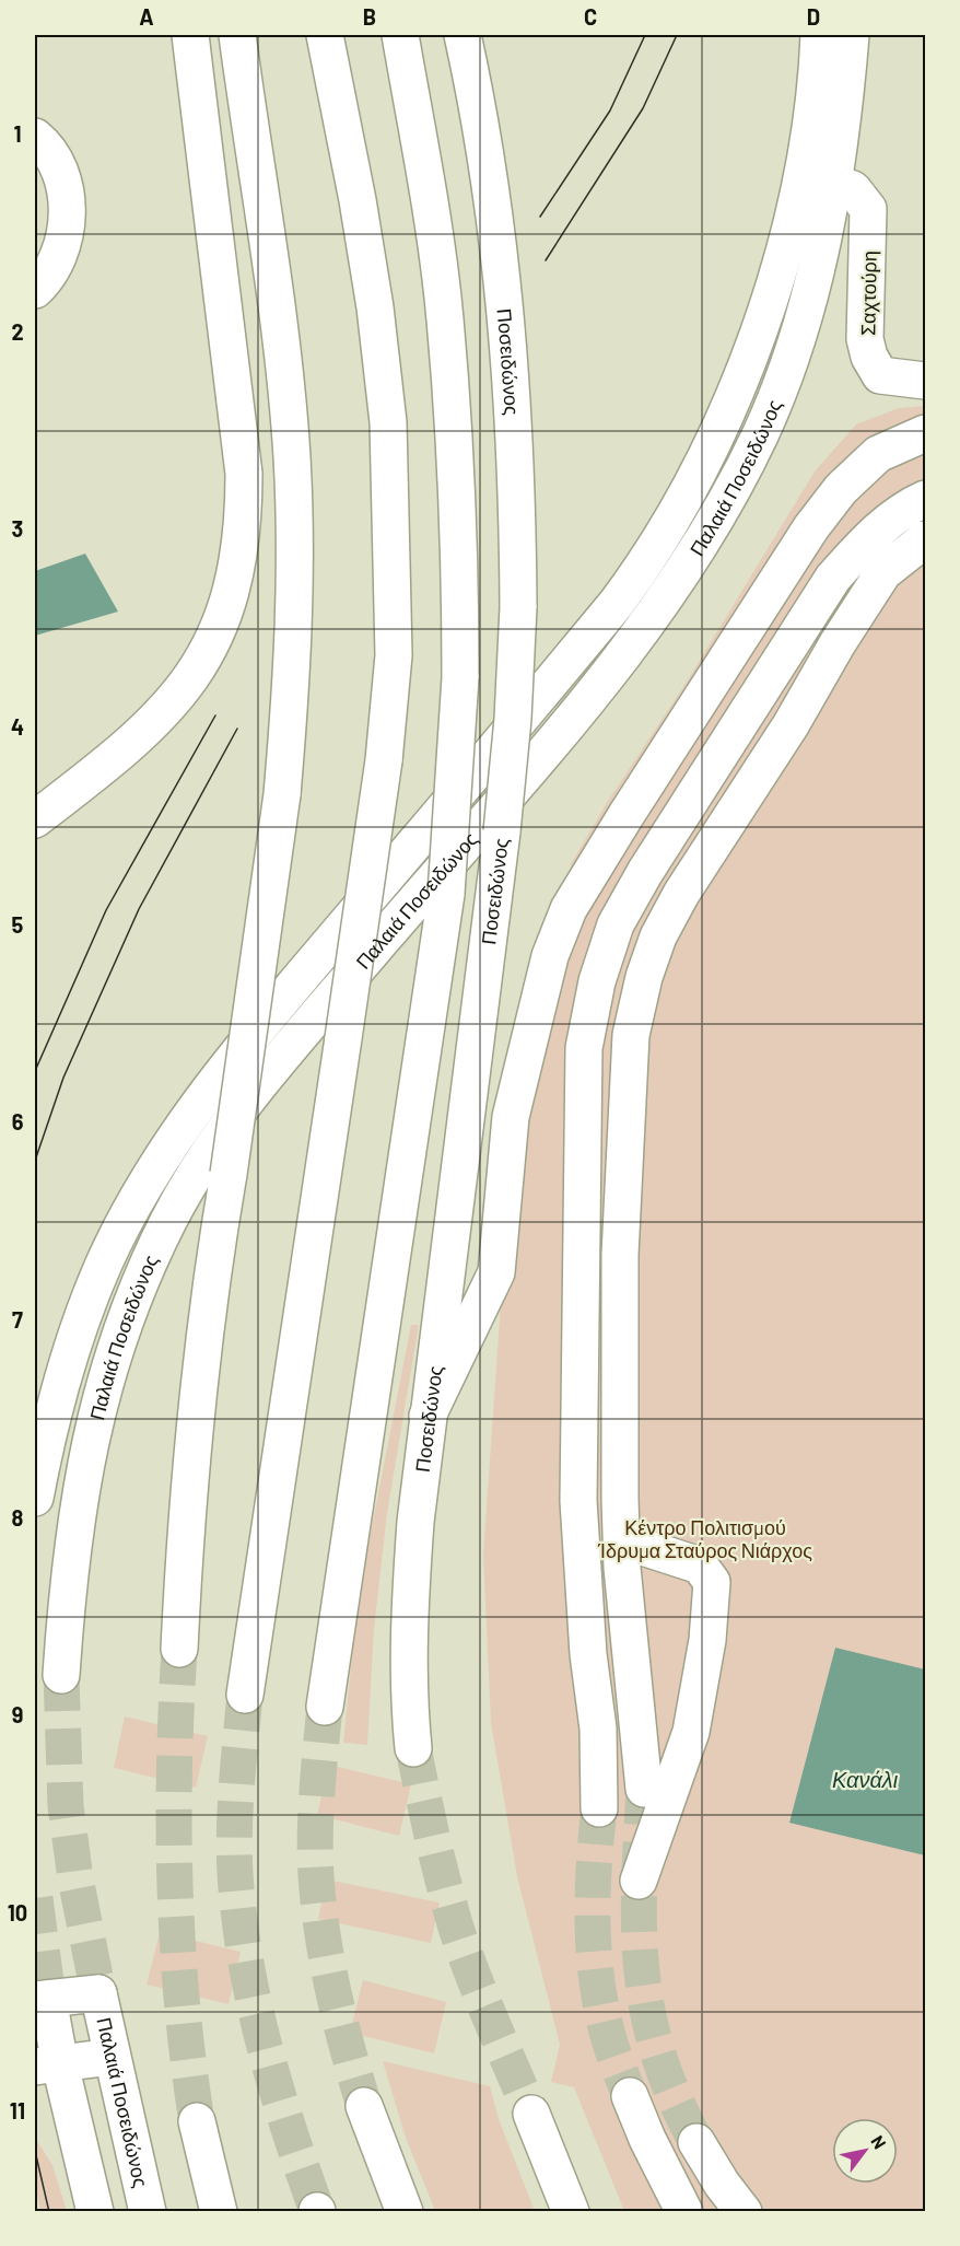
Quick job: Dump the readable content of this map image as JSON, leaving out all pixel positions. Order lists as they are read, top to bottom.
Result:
{
  "streets": {
    "main road": ["Σαχτούρη", "Ποσειδώνος", "Παλαιά Ποσειδώνος"]
  },
  "crossings": [
    ["Σαχτούρη", "Παλαιά Ποσειδώνος"]
  ],
  "water": ["Κανάλι"],
  "parks": ["Κέντρο Πολιτισμού Ίδρυμα Σταύρος Νιάρχος"],
  "north": "top right",
  "grid": {
    "columns": [
      "A",
      "B",
      "C",
      "D"
    ],
    "rows": [
      "1",
      "2",
      "3",
      "4",
      "5",
      "6",
      "7",
      "8",
      "9",
      "10",
      "11"
    ]
  }
}
